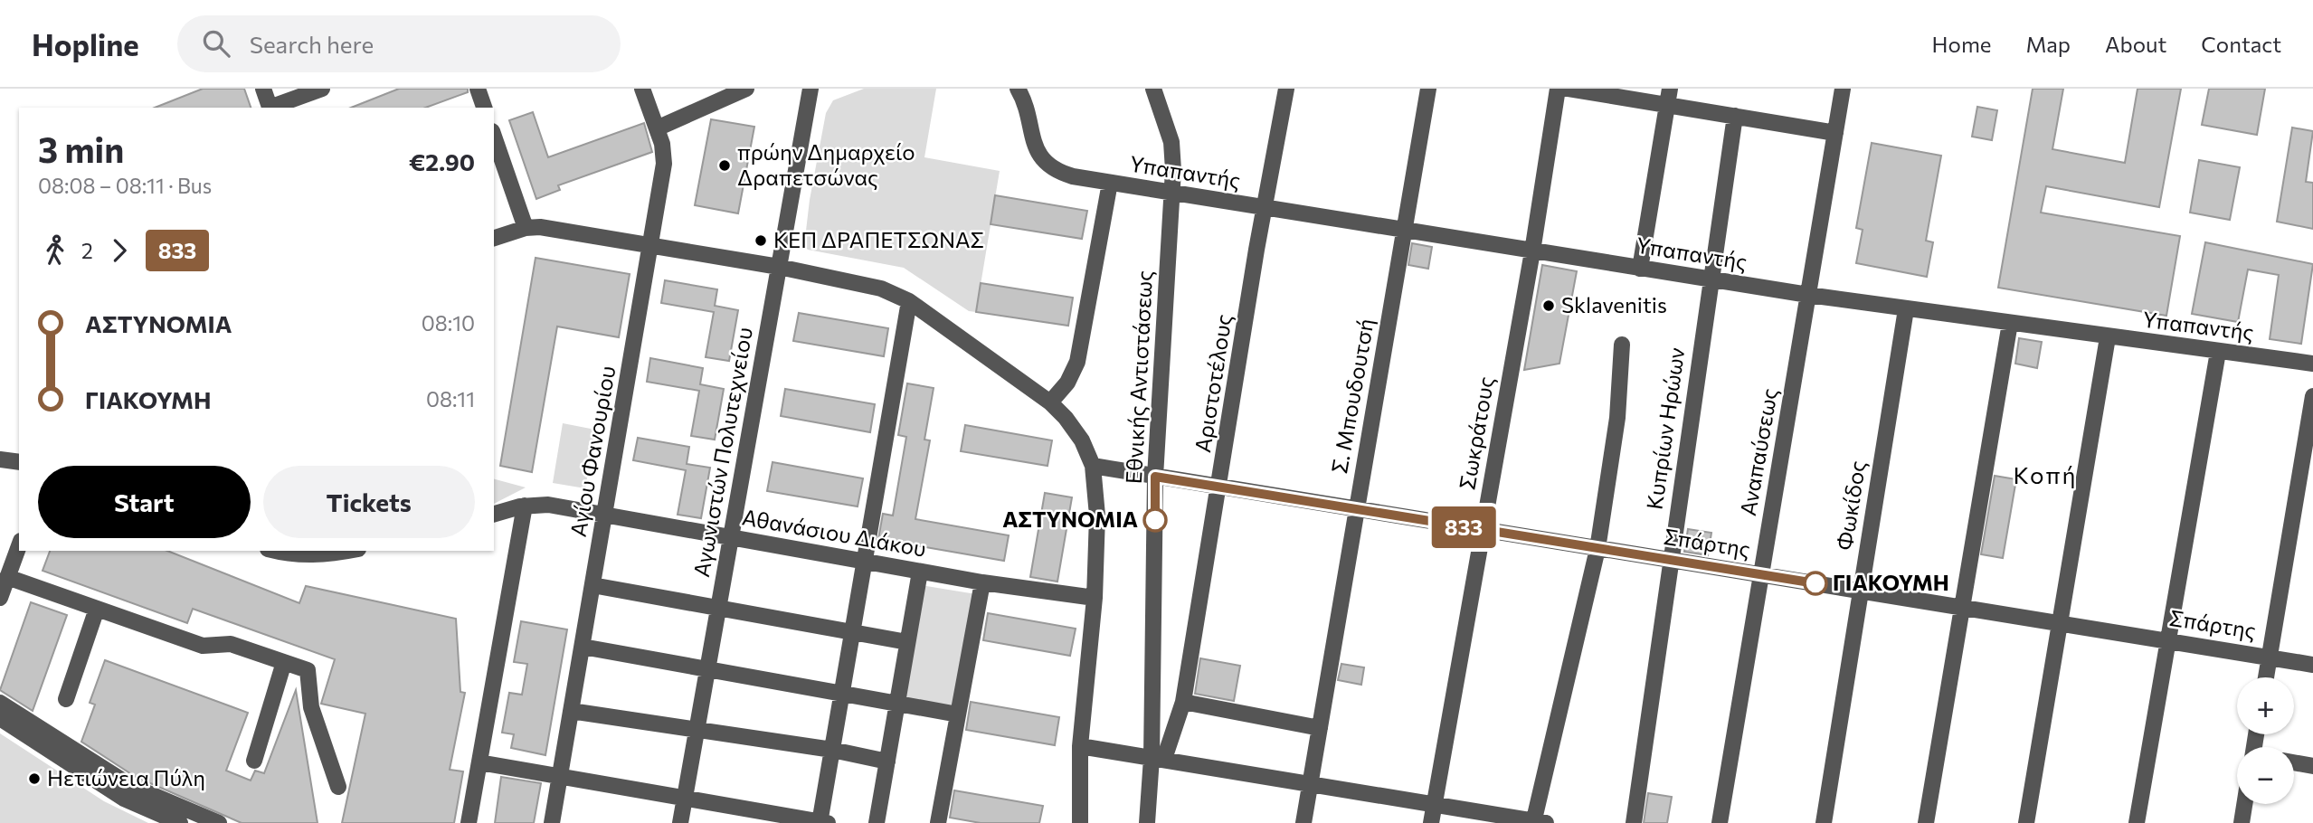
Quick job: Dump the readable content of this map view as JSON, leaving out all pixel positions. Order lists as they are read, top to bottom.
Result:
{
  "streets": {
    "street": [
      "Υπαπαντής",
      "Εθνικής Αντιστάσεως",
      "Αριστοτέλους",
      "Σ. Μπουδουτσή",
      "Κυπρίων Ηρώων",
      "Σωκράτους",
      "Αγίου Φανουρίου",
      "Αγωνιστών Πολυτεχνείου",
      "Αναπαύσεως",
      "Φωκίδος",
      "Αθανάσιου Διάκου",
      "Σπάρτης"
    ]
  },
  "crossings": [
    ["Υπαπαντής", "Εθνικής Αντιστάσεως"],
    ["Υπαπαντής", "Αριστοτέλους"],
    ["Υπαπαντής", "Σ. Μπουδουτσή"],
    ["Υπαπαντής", "Κυπρίων Ηρώων"],
    ["Υπαπαντής", "Σωκράτους"],
    ["Υπαπαντής", "Αναπαύσεως"],
    ["Υπαπαντής", "Φωκίδος"],
    ["Εθνικής Αντιστάσεως", "Αριστοτέλους"],
    ["Εθνικής Αντιστάσεως", "Σπάρτης"],
    ["Αριστοτέλους", "Σπάρτης"],
    ["Σ. Μπουδουτσή", "Σπάρτης"],
    ["Κυπρίων Ηρώων", "Σπάρτης"],
    ["Σωκράτους", "Σπάρτης"],
    ["Αγίου Φανουρίου", "Αθανάσιου Διάκου"],
    ["Αγωνιστών Πολυτεχνείου", "Αθανάσιου Διάκου"],
    ["Αναπαύσεως", "Σπάρτης"],
    ["Φωκίδος", "Σπάρτης"]
  ],
  "districts": ["Κοπή"],
  "places": [
    "πρώην Δημαρχείο Δραπετσώνας",
    "ΚΕΠ ΔΡΑΠΕΤΣΩΝΑΣ",
    "Sklavenitis",
    "ΑΣΤΥΝΟΜΙΑ",
    "ΓΙΑΚΟΥΜΗ",
    "Ηετιώνεια Πύλη"
  ],
  "lines": ["bus line 833"],
  "page": {
    "header": "Hopline",
    "search": "Search here",
    "nav": [
      "Home",
      "Map",
      "About",
      "Contact"
    ],
    "on_map": "833",
    "heading": ["3 min", "08:08 – 08:11 · Bus", "€2.90"],
    "legs": ["2", "833"],
    "list": [
      {
        "name": "ΑΣΤΥΝΟΜΙΑ",
        "value": "08:10"
      },
      {
        "name": "ΓΙΑΚΟΥΜΗ",
        "value": "08:11"
      }
    ],
    "buttons": ["Start", "Tickets"],
    "map_buttons": ["+", "−"]
  }
}
